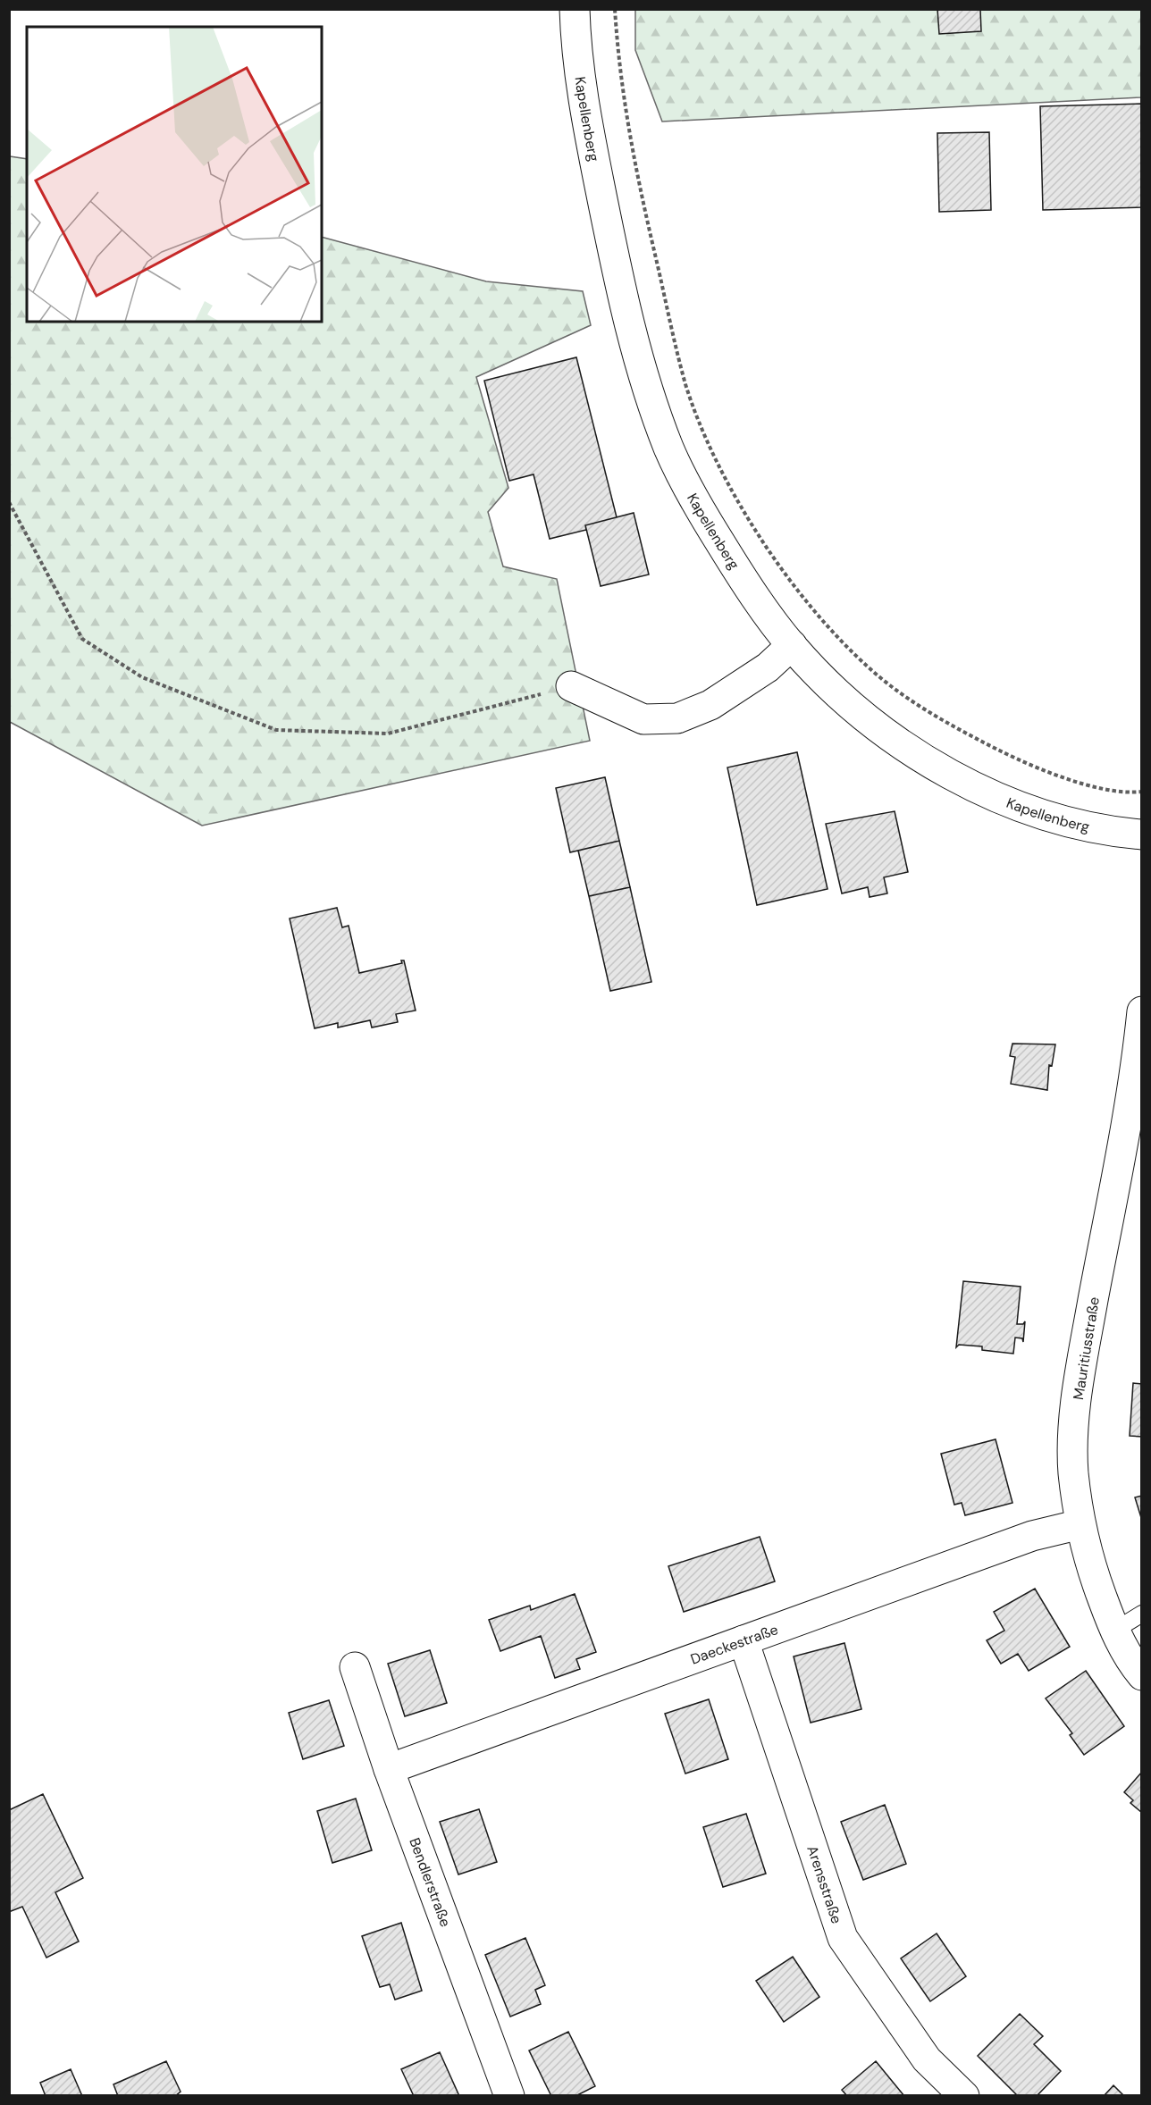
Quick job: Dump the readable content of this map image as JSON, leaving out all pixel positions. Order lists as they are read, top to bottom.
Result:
{
  "streets": {
    "street": [
      "Kapellenberg",
      "Mauritiusstraße",
      "Daeckestraße",
      "Bendlerstraße",
      "Arensstraße"
    ]
  },
  "crossings": [
    ["Mauritiusstraße", "Daeckestraße"],
    ["Daeckestraße", "Bendlerstraße"],
    ["Daeckestraße", "Arensstraße"]
  ]
}
